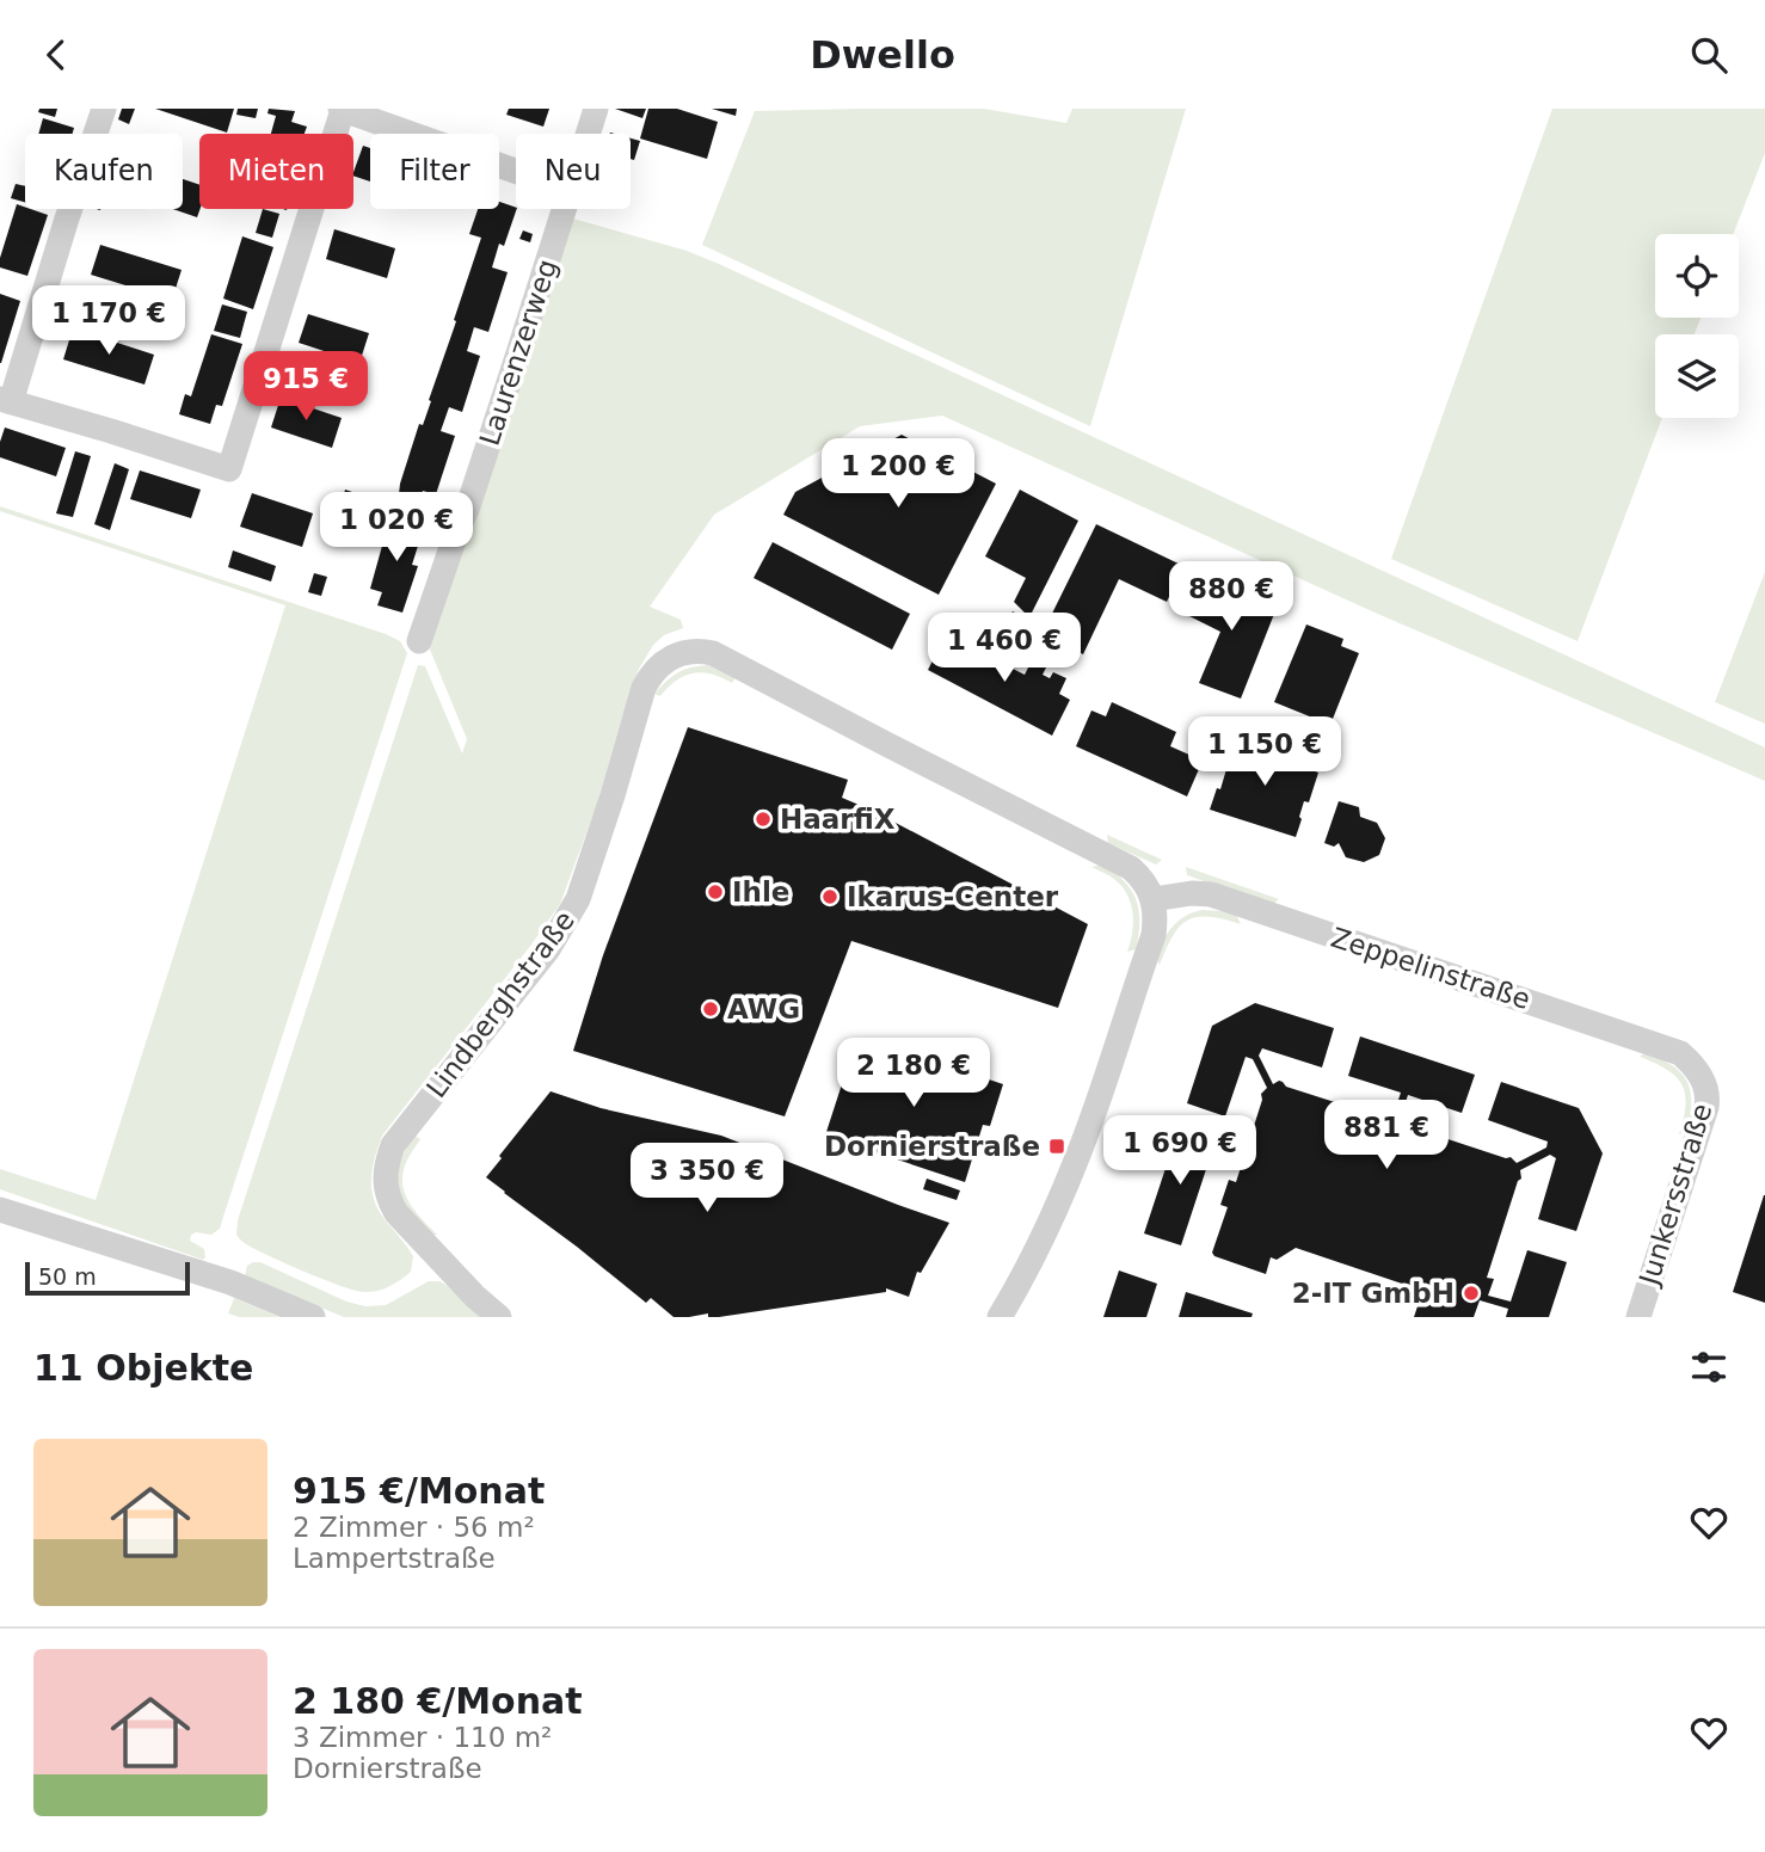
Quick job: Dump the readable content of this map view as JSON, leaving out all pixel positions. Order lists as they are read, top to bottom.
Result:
{
  "streets": {
    "street": [
      "Laurenzerweg",
      "Zeppelinstraße",
      "Lindberghstraße",
      "Junkersstraße"
    ]
  },
  "crossings": [
    ["Zeppelinstraße", "Lindberghstraße"],
    ["Zeppelinstraße", "Junkersstraße"]
  ],
  "places": {
    "other": [
      "HaarfiX",
      "Ihle",
      "Ikarus-Center",
      "AWG",
      "2-IT GmbH"
    ],
    "transit": ["Dornierstraße"]
  },
  "scale_bar": "50 m",
  "page": {
    "header": "Dwello",
    "chip": [
      "Kaufen",
      "Mieten",
      "Filter",
      "Neu"
    ],
    "price": [
      "1 170 €",
      "915 €",
      "1 200 €",
      "1 020 €",
      "880 €",
      "1 460 €",
      "1 150 €",
      "2 180 €",
      "881 €",
      "1 690 €",
      "3 350 €"
    ],
    "scale": "50 m",
    "heading": "11 Objekte",
    "list": [
      {
        "name": "915 €/Monat",
        "note": "2 Zimmer · 56 m² · Lampertstraße"
      },
      {
        "name": "2 180 €/Monat",
        "note": "3 Zimmer · 110 m² · Dornierstraße"
      }
    ]
  }
}
